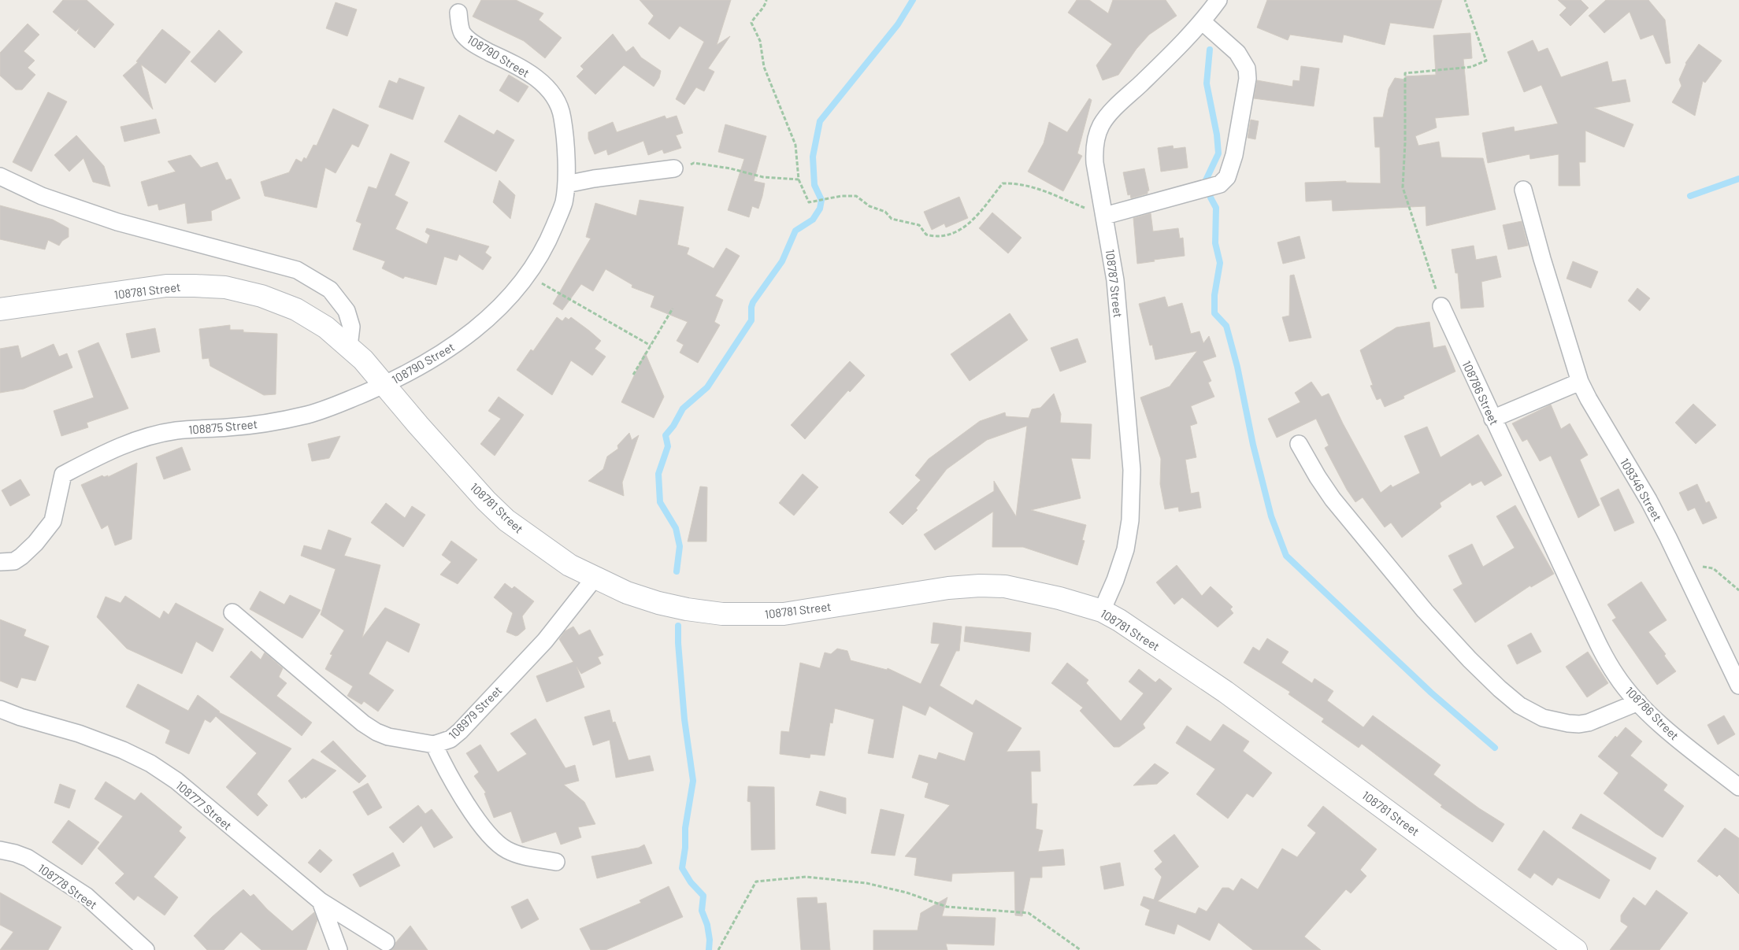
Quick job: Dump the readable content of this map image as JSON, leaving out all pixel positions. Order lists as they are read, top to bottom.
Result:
{
  "streets": {
    "street": [
      "108790 Street",
      "108787 Street",
      "108781 Street",
      "108786 Street",
      "108875 Street",
      "109346 Street",
      "108979 Street",
      "108777 Street",
      "108778 Street"
    ]
  },
  "crossings": [
    ["108790 Street", "108781 Street"],
    ["108790 Street", "108875 Street"],
    ["108787 Street", "108781 Street"],
    ["108781 Street", "108875 Street"],
    ["108781 Street", "108979 Street"]
  ]
}
